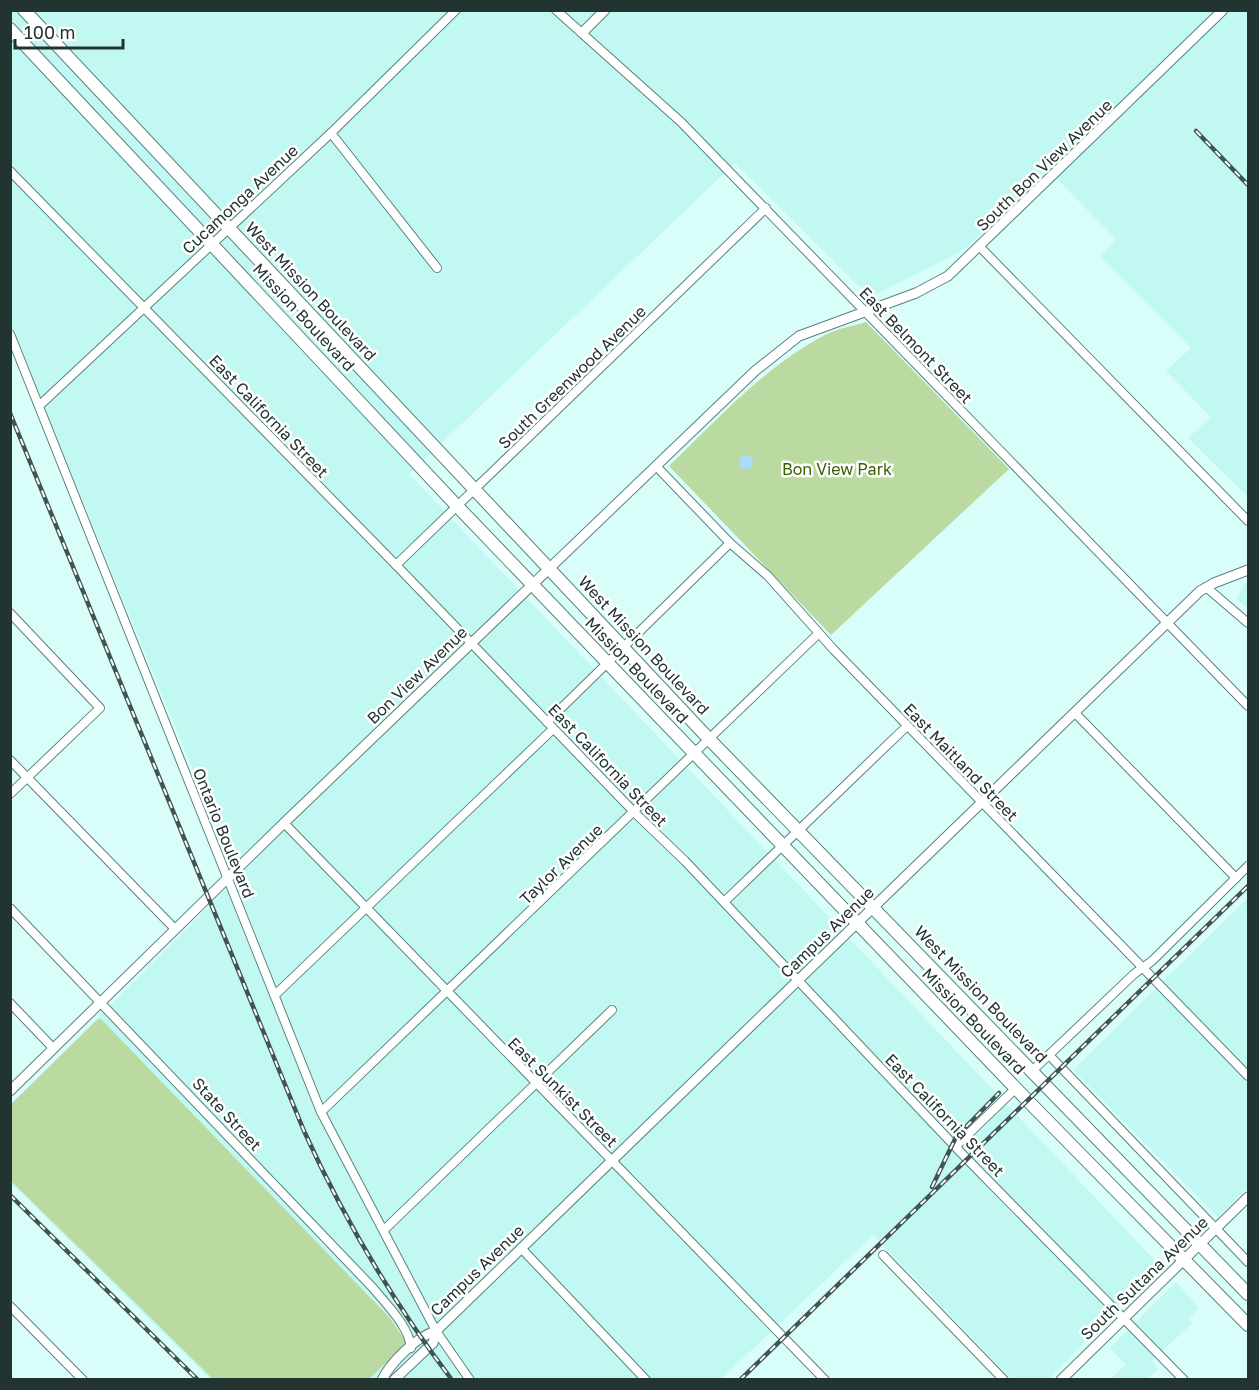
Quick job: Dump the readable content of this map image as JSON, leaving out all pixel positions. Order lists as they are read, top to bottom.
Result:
{
  "streets": {
    "main road": ["West Mission Boulevard", "Mission Boulevard"],
    "street": [
      "South Bon View Avenue",
      "Cucamonga Avenue",
      "East Belmont Street",
      "South Greenwood Avenue",
      "East California Street",
      "Bon View Avenue",
      "East Maitland Street",
      "Ontario Boulevard",
      "Taylor Avenue",
      "Campus Avenue",
      "East Sunkist Street",
      "State Street",
      "South Sultana Avenue"
    ]
  },
  "crossings": [
    ["South Bon View Avenue", "East Belmont Street"],
    ["South Bon View Avenue", "Bon View Avenue"],
    ["Cucamonga Avenue", "West Mission Boulevard"],
    ["Cucamonga Avenue", "Mission Boulevard"],
    ["Cucamonga Avenue", "East California Street"],
    ["Cucamonga Avenue", "Ontario Boulevard"],
    ["West Mission Boulevard", "South Greenwood Avenue"],
    ["West Mission Boulevard", "Bon View Avenue"],
    ["West Mission Boulevard", "Taylor Avenue"],
    ["West Mission Boulevard", "Campus Avenue"],
    ["West Mission Boulevard", "South Sultana Avenue"],
    ["Mission Boulevard", "South Greenwood Avenue"],
    ["Mission Boulevard", "Bon View Avenue"],
    ["Mission Boulevard", "Taylor Avenue"],
    ["Mission Boulevard", "Campus Avenue"],
    ["Mission Boulevard", "South Sultana Avenue"],
    ["East Belmont Street", "South Greenwood Avenue"],
    ["East Belmont Street", "Bon View Avenue"],
    ["East Belmont Street", "Campus Avenue"],
    ["South Greenwood Avenue", "East California Street"],
    ["East California Street", "Bon View Avenue"],
    ["East California Street", "Taylor Avenue"],
    ["East California Street", "Campus Avenue"],
    ["East California Street", "South Sultana Avenue"],
    ["Bon View Avenue", "East Maitland Street"],
    ["Bon View Avenue", "Ontario Boulevard"],
    ["Bon View Avenue", "East Sunkist Street"],
    ["Bon View Avenue", "State Street"],
    ["East Maitland Street", "Taylor Avenue"],
    ["East Maitland Street", "Campus Avenue"],
    ["Ontario Boulevard", "Taylor Avenue"],
    ["Ontario Boulevard", "Campus Avenue"],
    ["Taylor Avenue", "East Sunkist Street"],
    ["Campus Avenue", "East Sunkist Street"],
    ["Campus Avenue", "State Street"]
  ],
  "parks": ["Bon View Park"],
  "scale_bar": "100 m"
}
